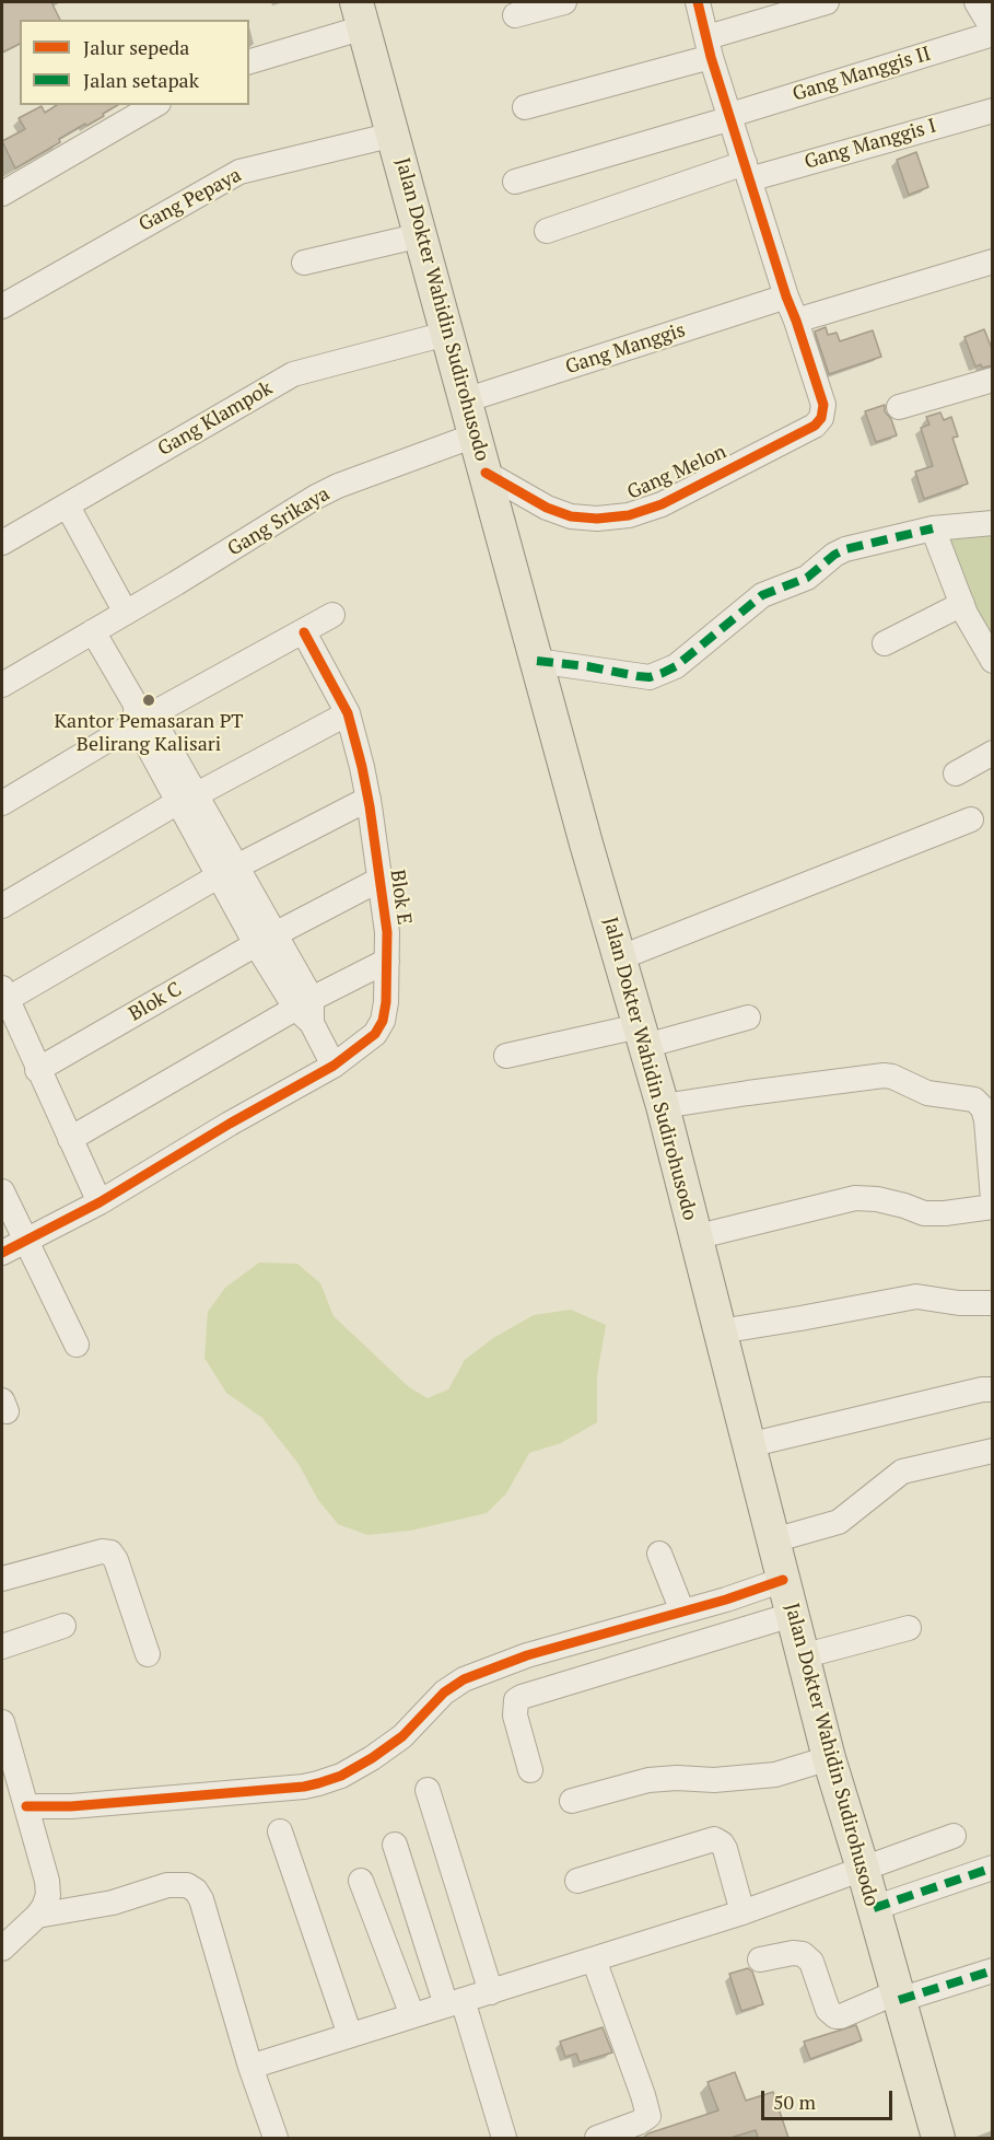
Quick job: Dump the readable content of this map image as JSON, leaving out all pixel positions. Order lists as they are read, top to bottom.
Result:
{
  "streets": {
    "main road": ["Jalan Dokter Wahidin Sudirohusodo"],
    "street": [
      "Gang Manggis II",
      "Gang Manggis I",
      "Gang Pepaya",
      "Gang Manggis",
      "Gang Klampok",
      "Gang Melon",
      "Gang Srikaya",
      "Blok E",
      "Blok C"
    ]
  },
  "crossings": [
    ["Gang Pepaya", "Jalan Dokter Wahidin Sudirohusodo"],
    ["Jalan Dokter Wahidin Sudirohusodo", "Gang Manggis"],
    ["Jalan Dokter Wahidin Sudirohusodo", "Gang Klampok"],
    ["Jalan Dokter Wahidin Sudirohusodo", "Gang Melon"],
    ["Jalan Dokter Wahidin Sudirohusodo", "Gang Srikaya"],
    ["Blok E", "Blok C"]
  ],
  "places": ["Kantor Pemasaran PT Belirang Kalisari"],
  "legend": ["Jalur sepeda", "Jalan setapak"],
  "scale_bar": "50 m"
}
